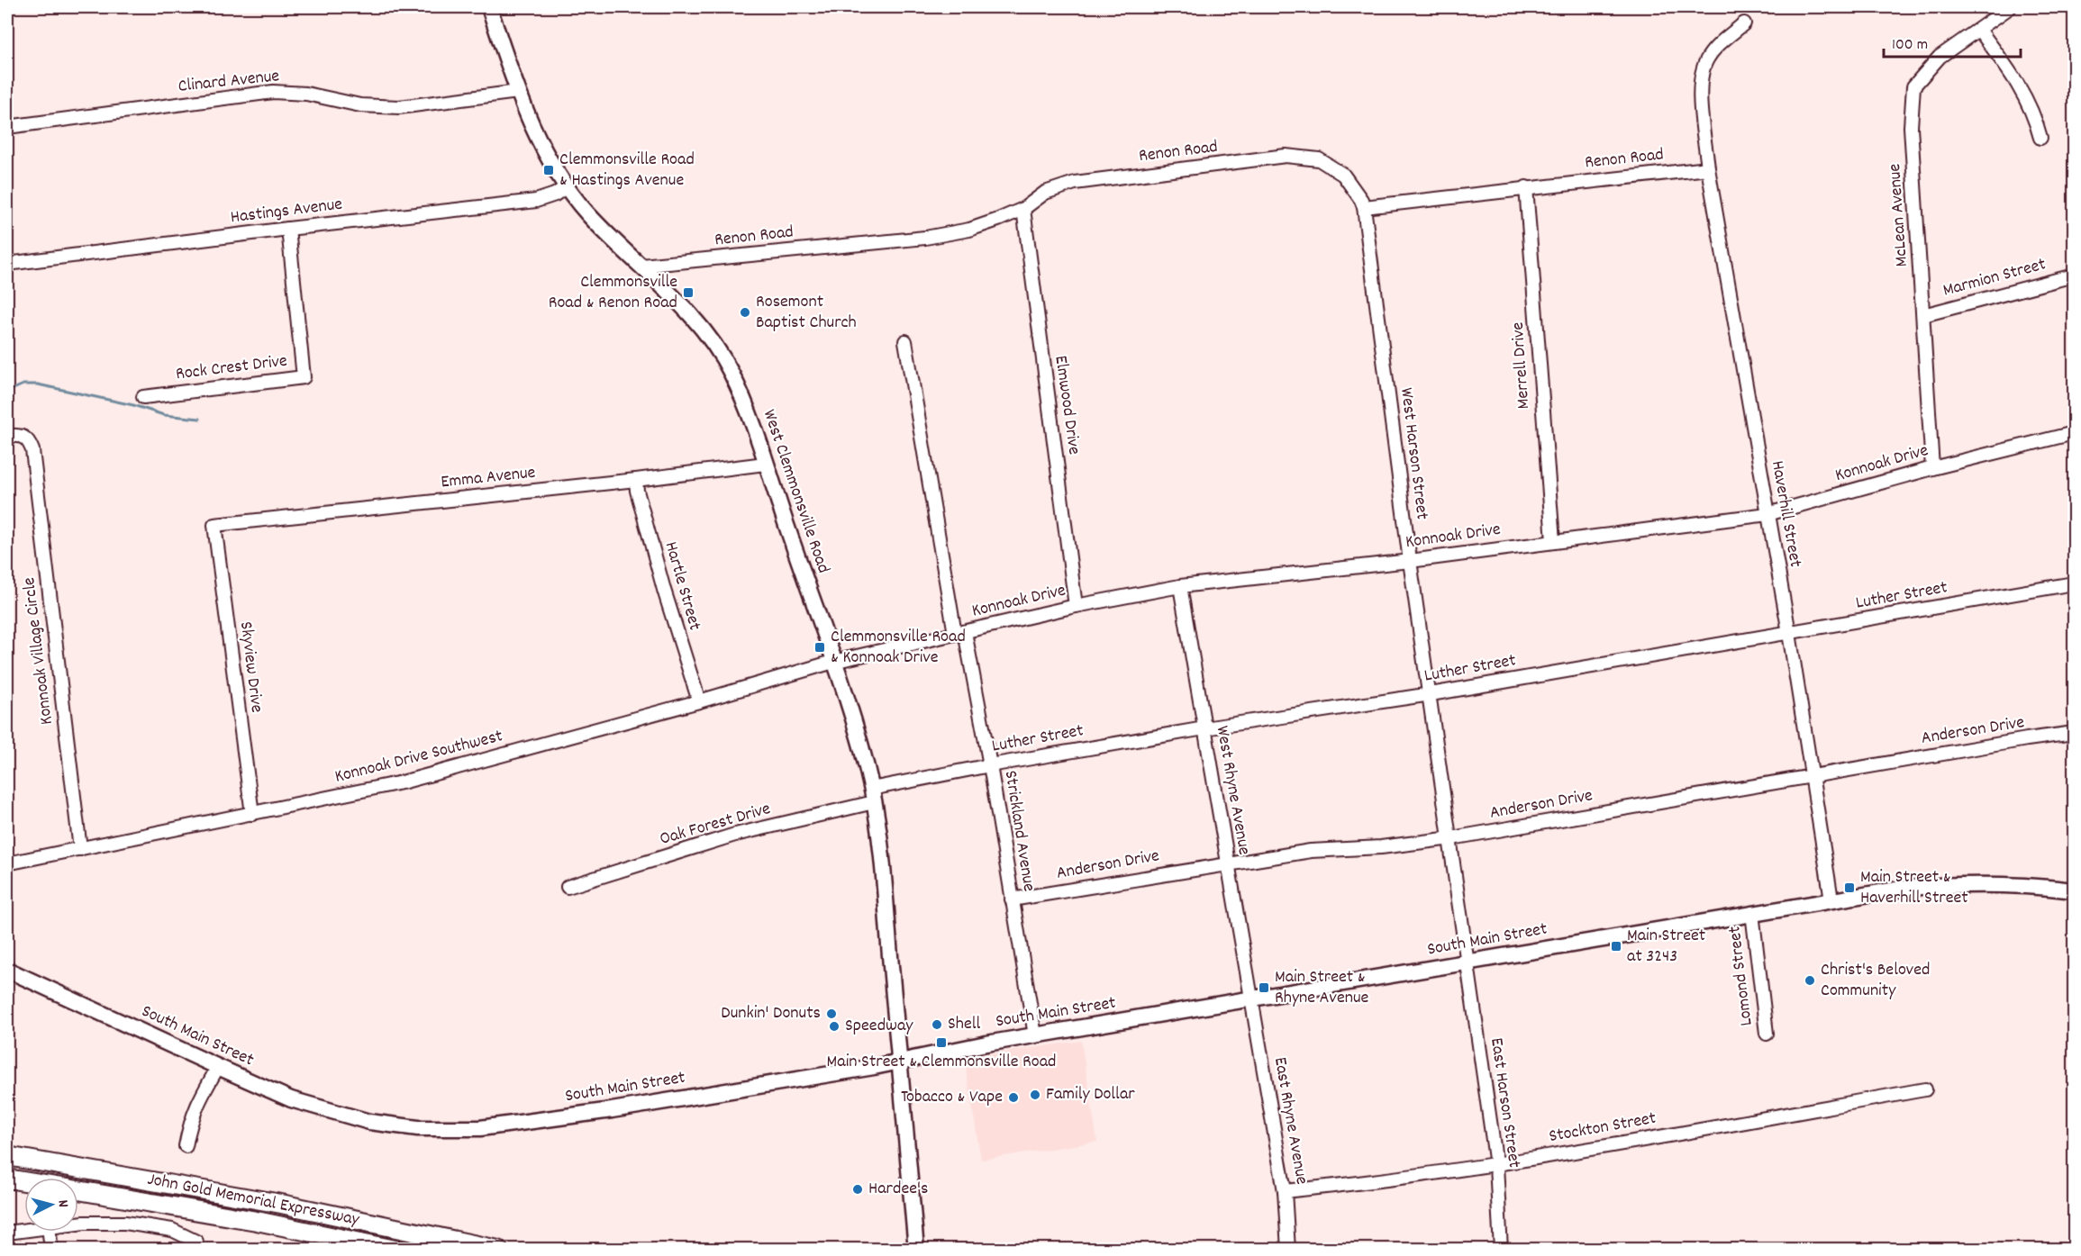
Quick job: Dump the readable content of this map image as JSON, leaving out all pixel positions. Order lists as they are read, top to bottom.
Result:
{
  "streets": {
    "highway": ["John Gold Memorial Expressway"],
    "main road": ["West Clemmonsville Road", "South Main Street"],
    "street": [
      "Clinard Avenue",
      "Renon Road",
      "Hastings Avenue",
      "McLean Avenue",
      "Marmion Street",
      "Merrell Drive",
      "Rock Crest Drive",
      "Elmwood Drive",
      "West Harson Street",
      "Konnoak Drive",
      "Emma Avenue",
      "Haverhill Street",
      "Hartle Street",
      "Luther Street",
      "Konnoak Village Circle",
      "Skyview Drive",
      "Anderson Drive",
      "Konnoak Drive Southwest",
      "West Rhyne Avenue",
      "Oak Forest Drive",
      "Strickland Avenue",
      "Lomond Street",
      "East Harson Street",
      "East Rhyne Avenue",
      "Stockton Street"
    ]
  },
  "crossings": [
    ["Clinard Avenue", "West Clemmonsville Road"],
    ["Renon Road", "Merrell Drive"],
    ["Renon Road", "Elmwood Drive"],
    ["Renon Road", "West Harson Street"],
    ["Renon Road", "West Clemmonsville Road"],
    ["Renon Road", "Haverhill Street"],
    ["Hastings Avenue", "Rock Crest Drive"],
    ["Hastings Avenue", "West Clemmonsville Road"],
    ["McLean Avenue", "Marmion Street"],
    ["McLean Avenue", "Konnoak Drive"],
    ["Merrell Drive", "Konnoak Drive"],
    ["Elmwood Drive", "Konnoak Drive"],
    ["West Harson Street", "Konnoak Drive"],
    ["West Harson Street", "Luther Street"],
    ["West Harson Street", "Anderson Drive"],
    ["West Harson Street", "South Main Street"],
    ["West Harson Street", "East Harson Street"],
    ["Konnoak Drive", "West Clemmonsville Road"],
    ["Konnoak Drive", "Haverhill Street"],
    ["Konnoak Drive", "Konnoak Drive Southwest"],
    ["Konnoak Drive", "West Rhyne Avenue"],
    ["Konnoak Drive", "Strickland Avenue"],
    ["Emma Avenue", "West Clemmonsville Road"],
    ["Emma Avenue", "Hartle Street"],
    ["Emma Avenue", "Skyview Drive"],
    ["West Clemmonsville Road", "Luther Street"],
    ["West Clemmonsville Road", "Konnoak Drive Southwest"],
    ["West Clemmonsville Road", "Oak Forest Drive"],
    ["West Clemmonsville Road", "South Main Street"],
    ["Haverhill Street", "Luther Street"],
    ["Haverhill Street", "Anderson Drive"],
    ["Haverhill Street", "South Main Street"],
    ["Hartle Street", "Konnoak Drive Southwest"],
    ["Luther Street", "West Rhyne Avenue"],
    ["Luther Street", "Oak Forest Drive"],
    ["Luther Street", "Strickland Avenue"],
    ["Konnoak Village Circle", "Konnoak Drive Southwest"],
    ["Skyview Drive", "Konnoak Drive Southwest"],
    ["Anderson Drive", "West Rhyne Avenue"],
    ["Anderson Drive", "Strickland Avenue"],
    ["West Rhyne Avenue", "South Main Street"],
    ["West Rhyne Avenue", "East Rhyne Avenue"],
    ["Strickland Avenue", "South Main Street"],
    ["South Main Street", "Lomond Street"],
    ["South Main Street", "East Harson Street"],
    ["South Main Street", "East Rhyne Avenue"],
    ["East Harson Street", "Stockton Street"],
    ["East Rhyne Avenue", "Stockton Street"]
  ],
  "places": {
    "transit": [
      "Clemmonsville Road & Hastings Avenue",
      "Clemmonsville Road & Renon Road",
      "Clemmonsville Road & Konnoak Drive",
      "Main Street & Haverhill Street",
      "Main Street at 3243",
      "Main Street & Rhyne Avenue",
      "Main Street & Clemmonsville Road"
    ],
    "other": [
      "Rosemont Baptist Church",
      "Christ's Beloved Community",
      "Dunkin' Donuts",
      "Shell",
      "Speedway",
      "Family Dollar",
      "Tobacco & Vape",
      "Hardee's"
    ]
  },
  "scale_bar": "100 m",
  "north": "right"
}
